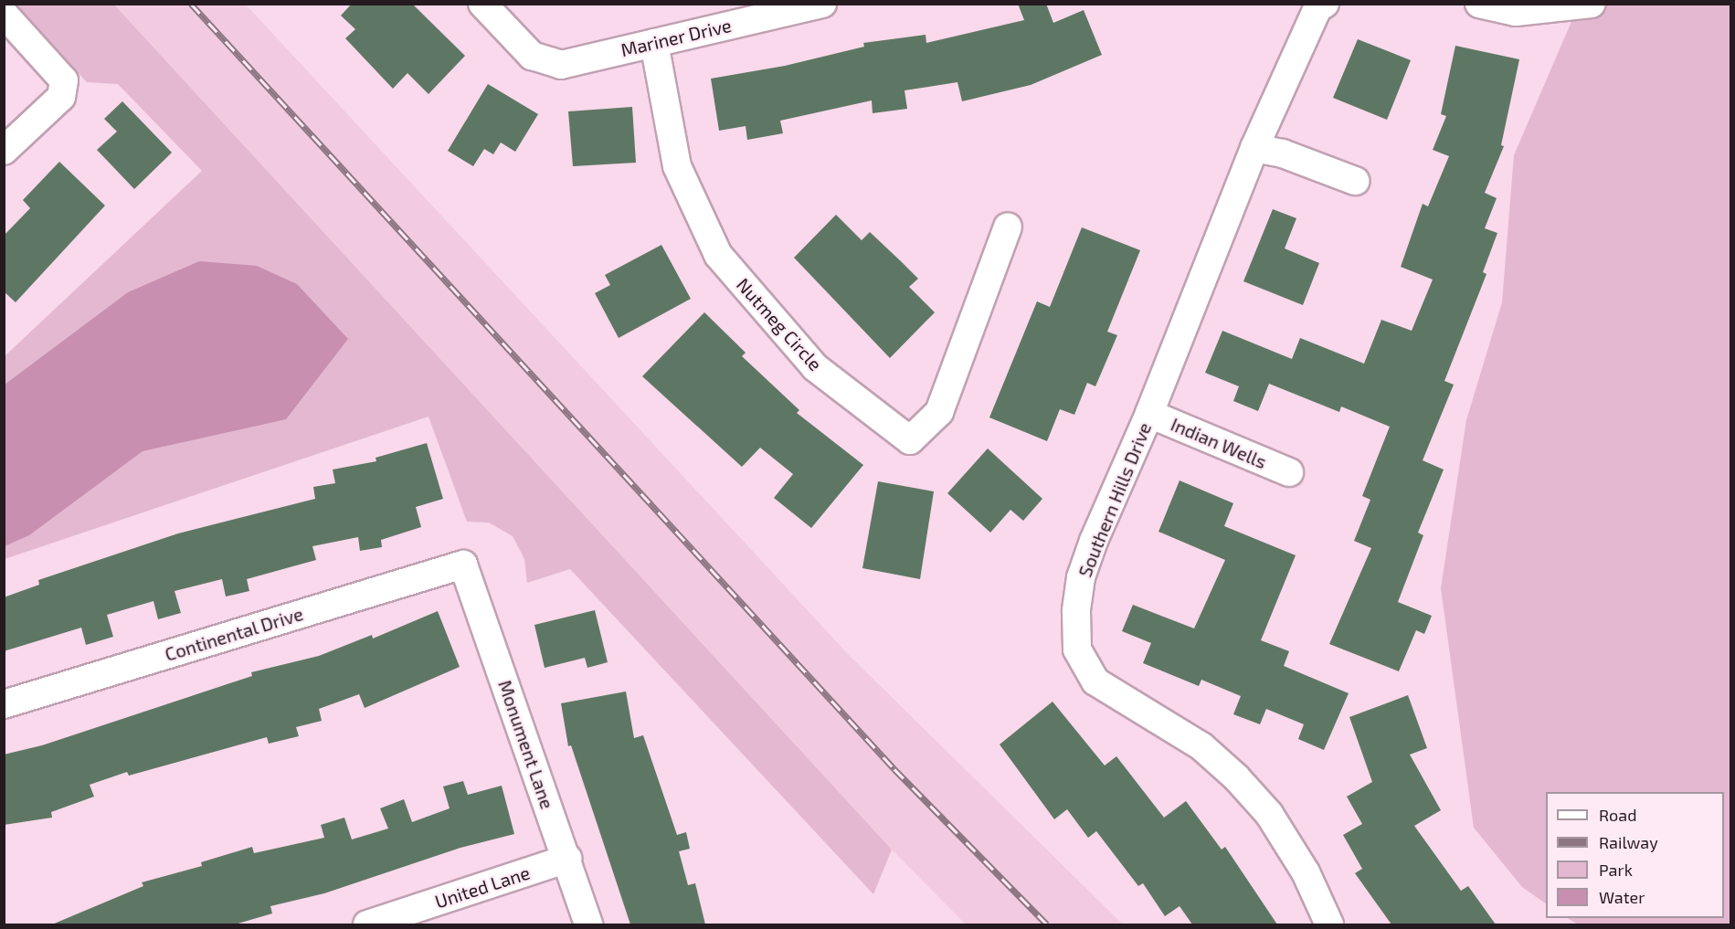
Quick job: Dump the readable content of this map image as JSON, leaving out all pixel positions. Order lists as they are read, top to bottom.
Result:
{
  "streets": {
    "street": [
      "Mariner Drive",
      "Nutmeg Circle",
      "Indian Wells",
      "Southern Hills Drive",
      "Continental Drive",
      "Monument Lane",
      "United Lane"
    ]
  },
  "crossings": [
    ["Mariner Drive", "Nutmeg Circle"],
    ["Indian Wells", "Southern Hills Drive"],
    ["Continental Drive", "Monument Lane"],
    ["Monument Lane", "United Lane"]
  ],
  "legend": [
    "Road",
    "Railway",
    "Park",
    "Water"
  ]
}
